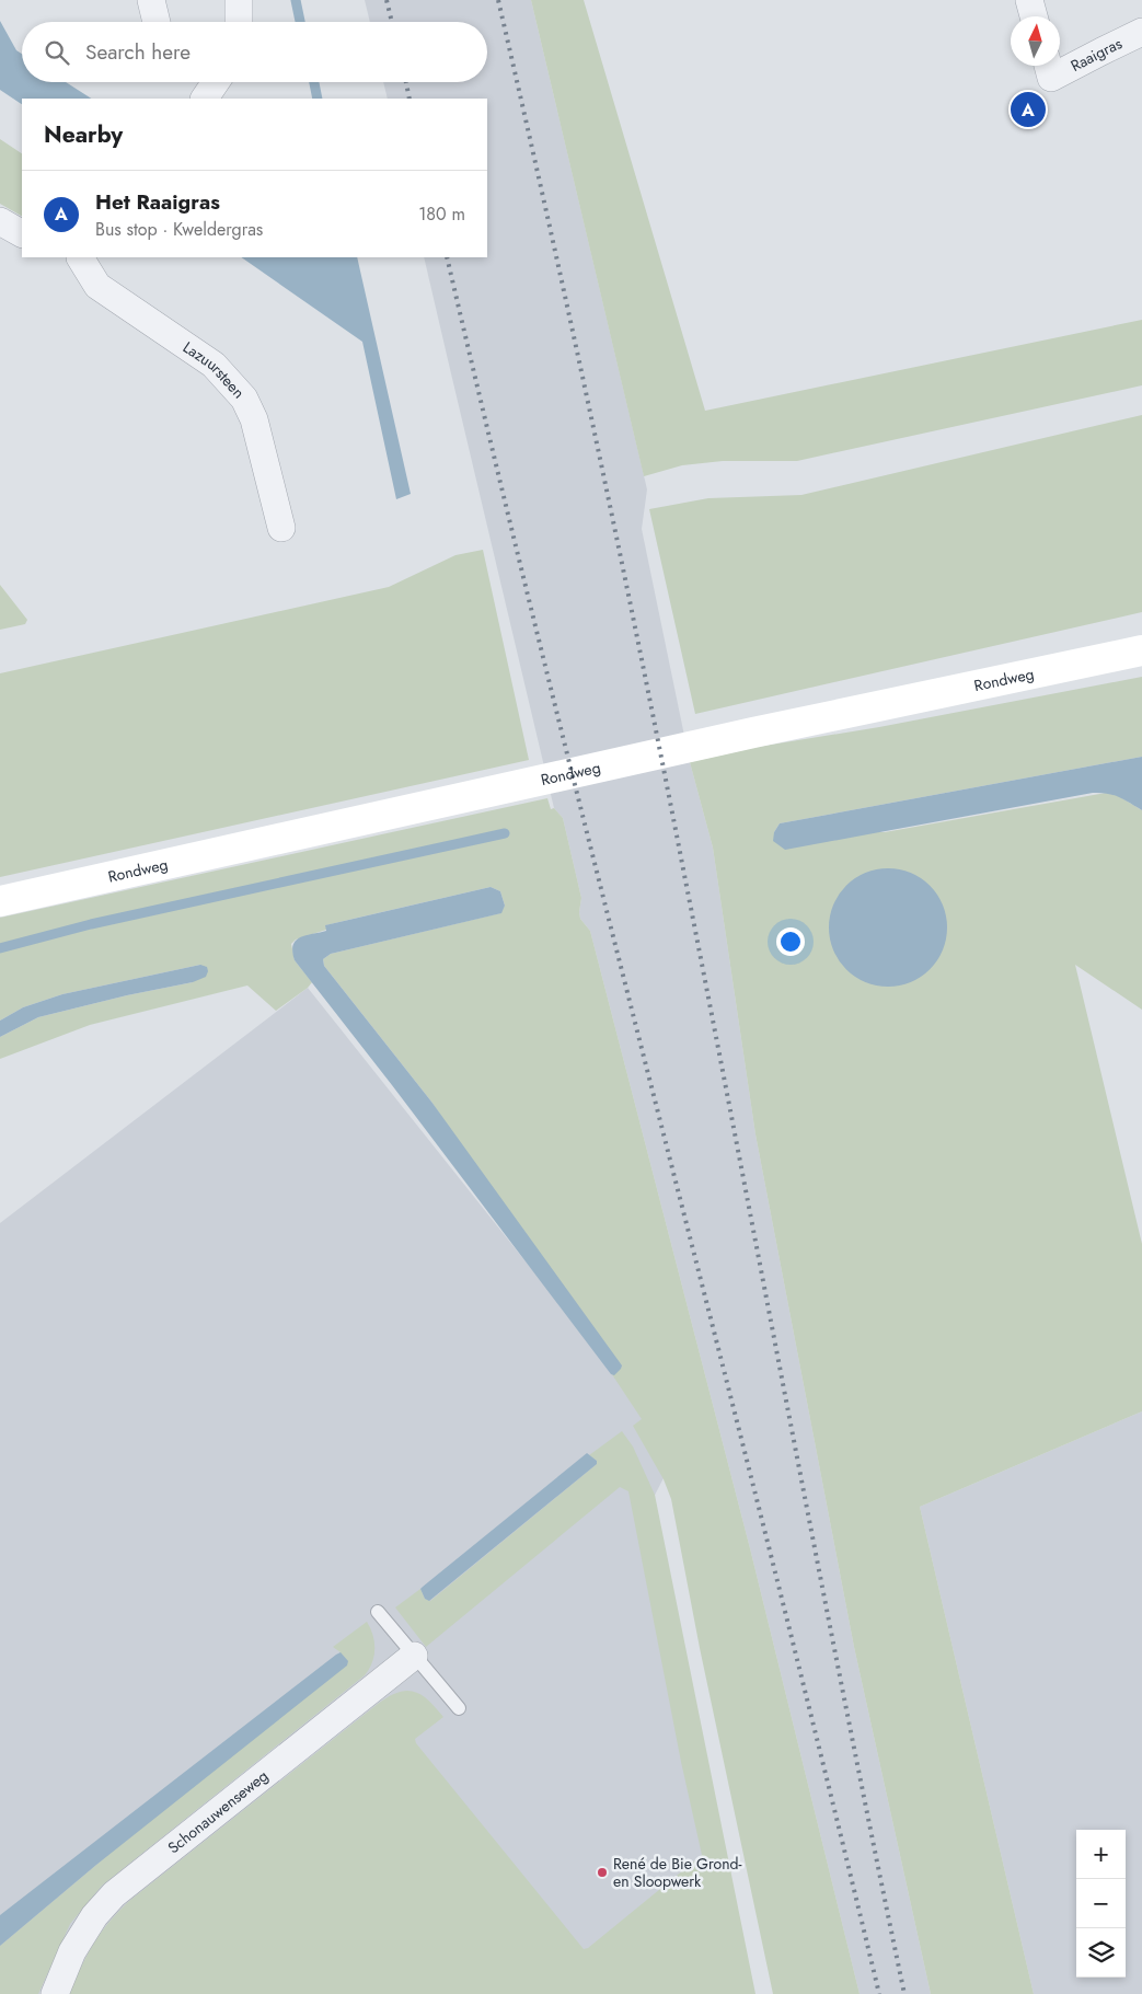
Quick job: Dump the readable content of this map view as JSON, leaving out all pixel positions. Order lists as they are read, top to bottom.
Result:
{
  "streets": {
    "main road": ["Rondweg"],
    "street": ["Raaigras", "Lazuursteen", "Schonauwenseweg"]
  },
  "places": ["René de Bie Grond- en Sloopwerk"],
  "north": "top",
  "page": {
    "search": "Search here",
    "pins": "A",
    "heading": "Nearby",
    "list": [
      {
        "mark": "A",
        "name": "Het Raaigras",
        "note": "Bus stop · Kweldergras",
        "value": "180 m"
      }
    ],
    "map_buttons": ["+", "−"]
  }
}
